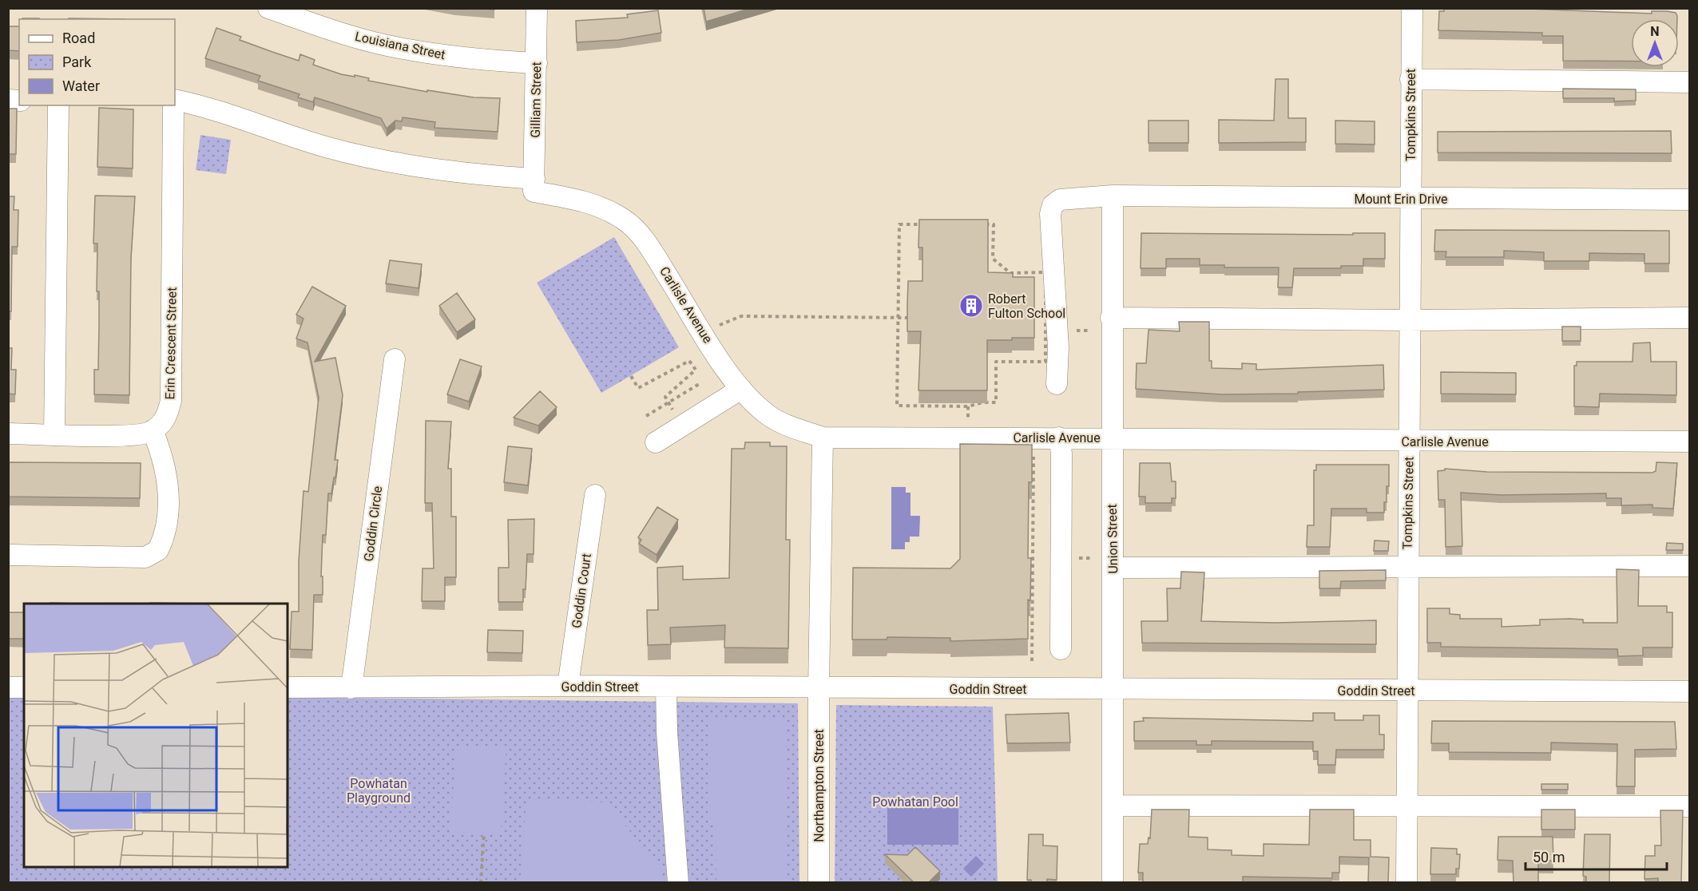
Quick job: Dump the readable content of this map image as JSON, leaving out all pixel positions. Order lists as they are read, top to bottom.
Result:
{
  "streets": {
    "street": [
      "Louisiana Street",
      "Gilliam Street",
      "Tompkins Street",
      "Mount Erin Drive",
      "Carlisle Avenue",
      "Erin Crescent Street",
      "Goddin Circle",
      "Union Street",
      "Goddin Court",
      "Goddin Street",
      "Northampton Street"
    ]
  },
  "crossings": [
    ["Louisiana Street", "Gilliam Street"],
    ["Gilliam Street", "Carlisle Avenue"],
    ["Tompkins Street", "Mount Erin Drive"],
    ["Tompkins Street", "Carlisle Avenue"],
    ["Tompkins Street", "Goddin Street"],
    ["Mount Erin Drive", "Union Street"],
    ["Carlisle Avenue", "Union Street"],
    ["Carlisle Avenue", "Northampton Street"],
    ["Goddin Circle", "Goddin Street"],
    ["Union Street", "Goddin Street"],
    ["Goddin Court", "Goddin Street"],
    ["Goddin Street", "Northampton Street"]
  ],
  "parks": ["Powhatan Playground", "Powhatan Pool"],
  "places": {
    "building": ["Robert Fulton School"]
  },
  "legend": ["Road", "Park", "Water"],
  "scale_bar": "50 m",
  "north": "top"
}
